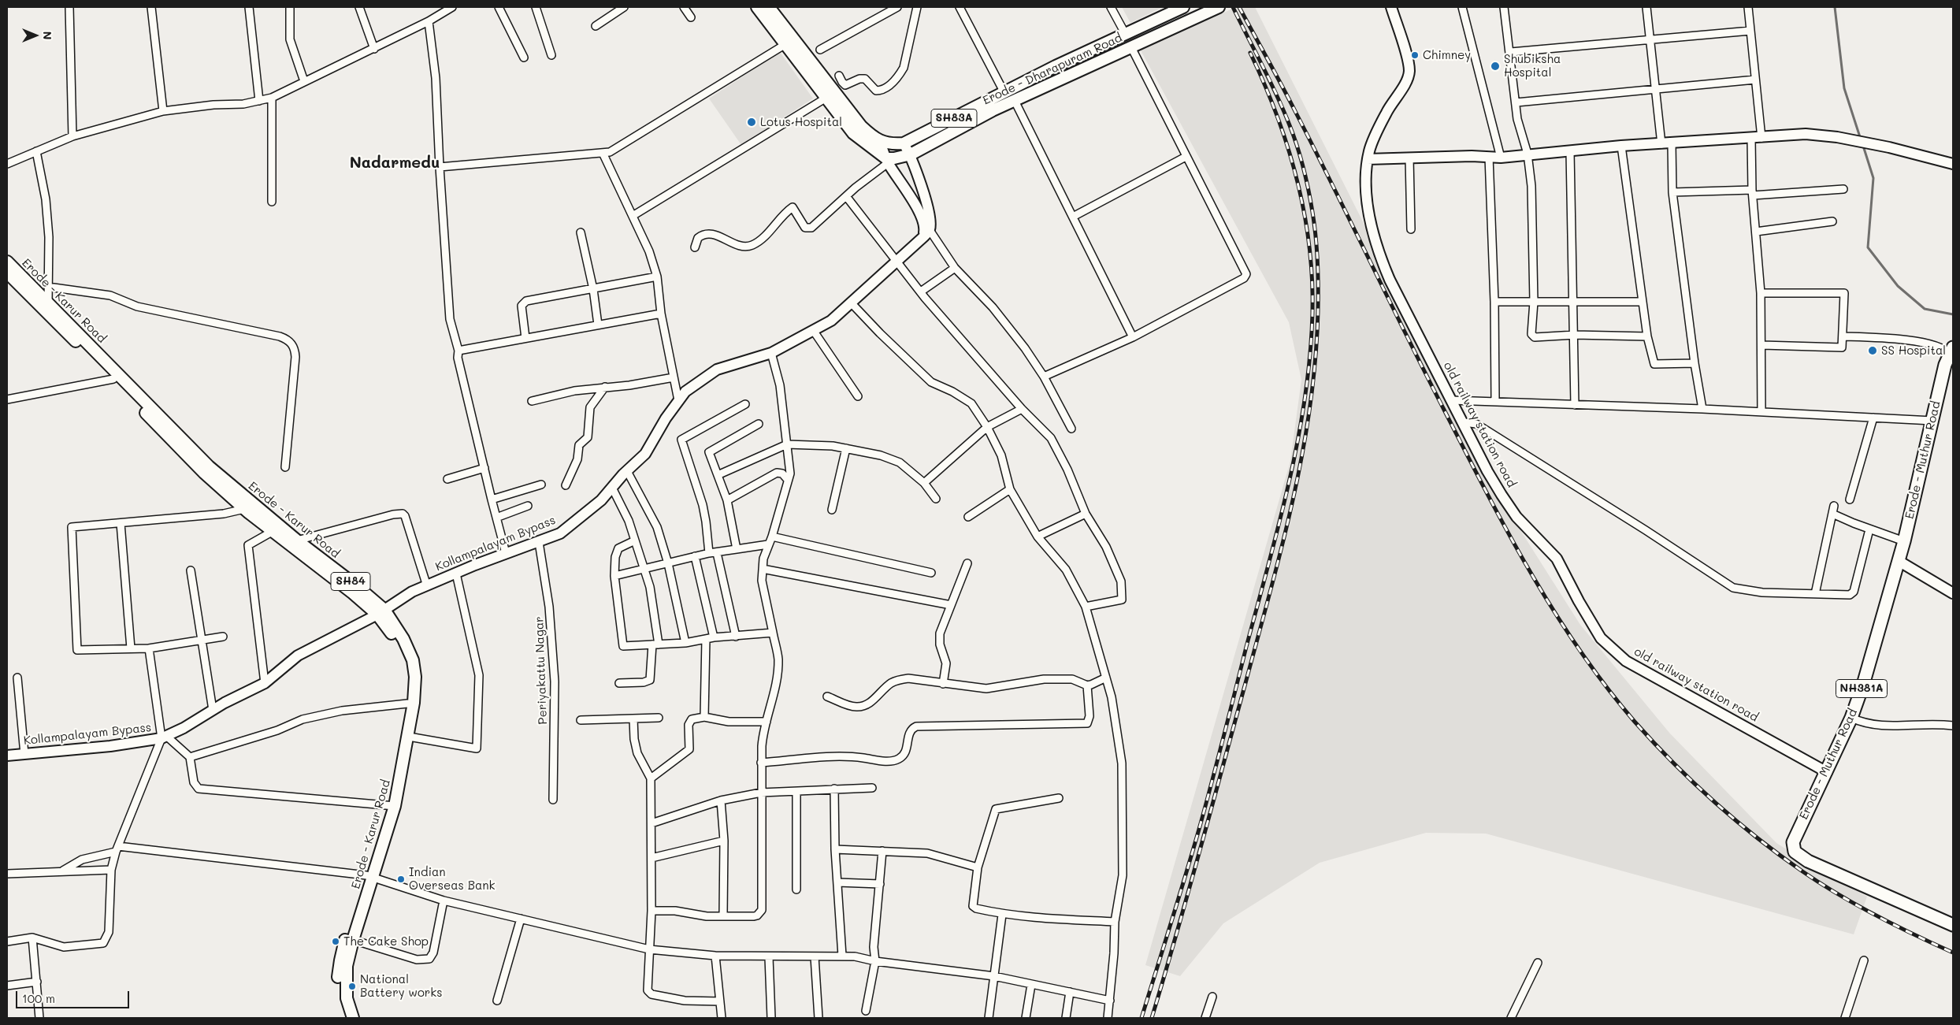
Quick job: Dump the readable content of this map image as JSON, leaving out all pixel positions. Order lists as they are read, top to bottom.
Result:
{
  "streets": {
    "highway": ["Erode - Muthur Road", "NH381A"],
    "main road": [
      "Erode - Dharapuram Road",
      "SH83A",
      "Erode - Karur Road",
      "SH84"
    ],
    "street": ["old railway station road", "Kollampalayam Bypass", "Periyakattu Nagar"]
  },
  "crossings": [
    ["Erode - Karur Road", "Kollampalayam Bypass"],
    ["old railway station road", "Erode - Muthur Road"],
    ["Kollampalayam Bypass", "Periyakattu Nagar"]
  ],
  "districts": ["Nadarmedu"],
  "places": [
    "Chimney",
    "Shubiksha Hospital",
    "Lotus Hospital",
    "SS Hospital",
    "Indian Overseas Bank",
    "The Cake Shop",
    "National Battery works"
  ],
  "scale_bar": "100 m",
  "north": "right"
}
